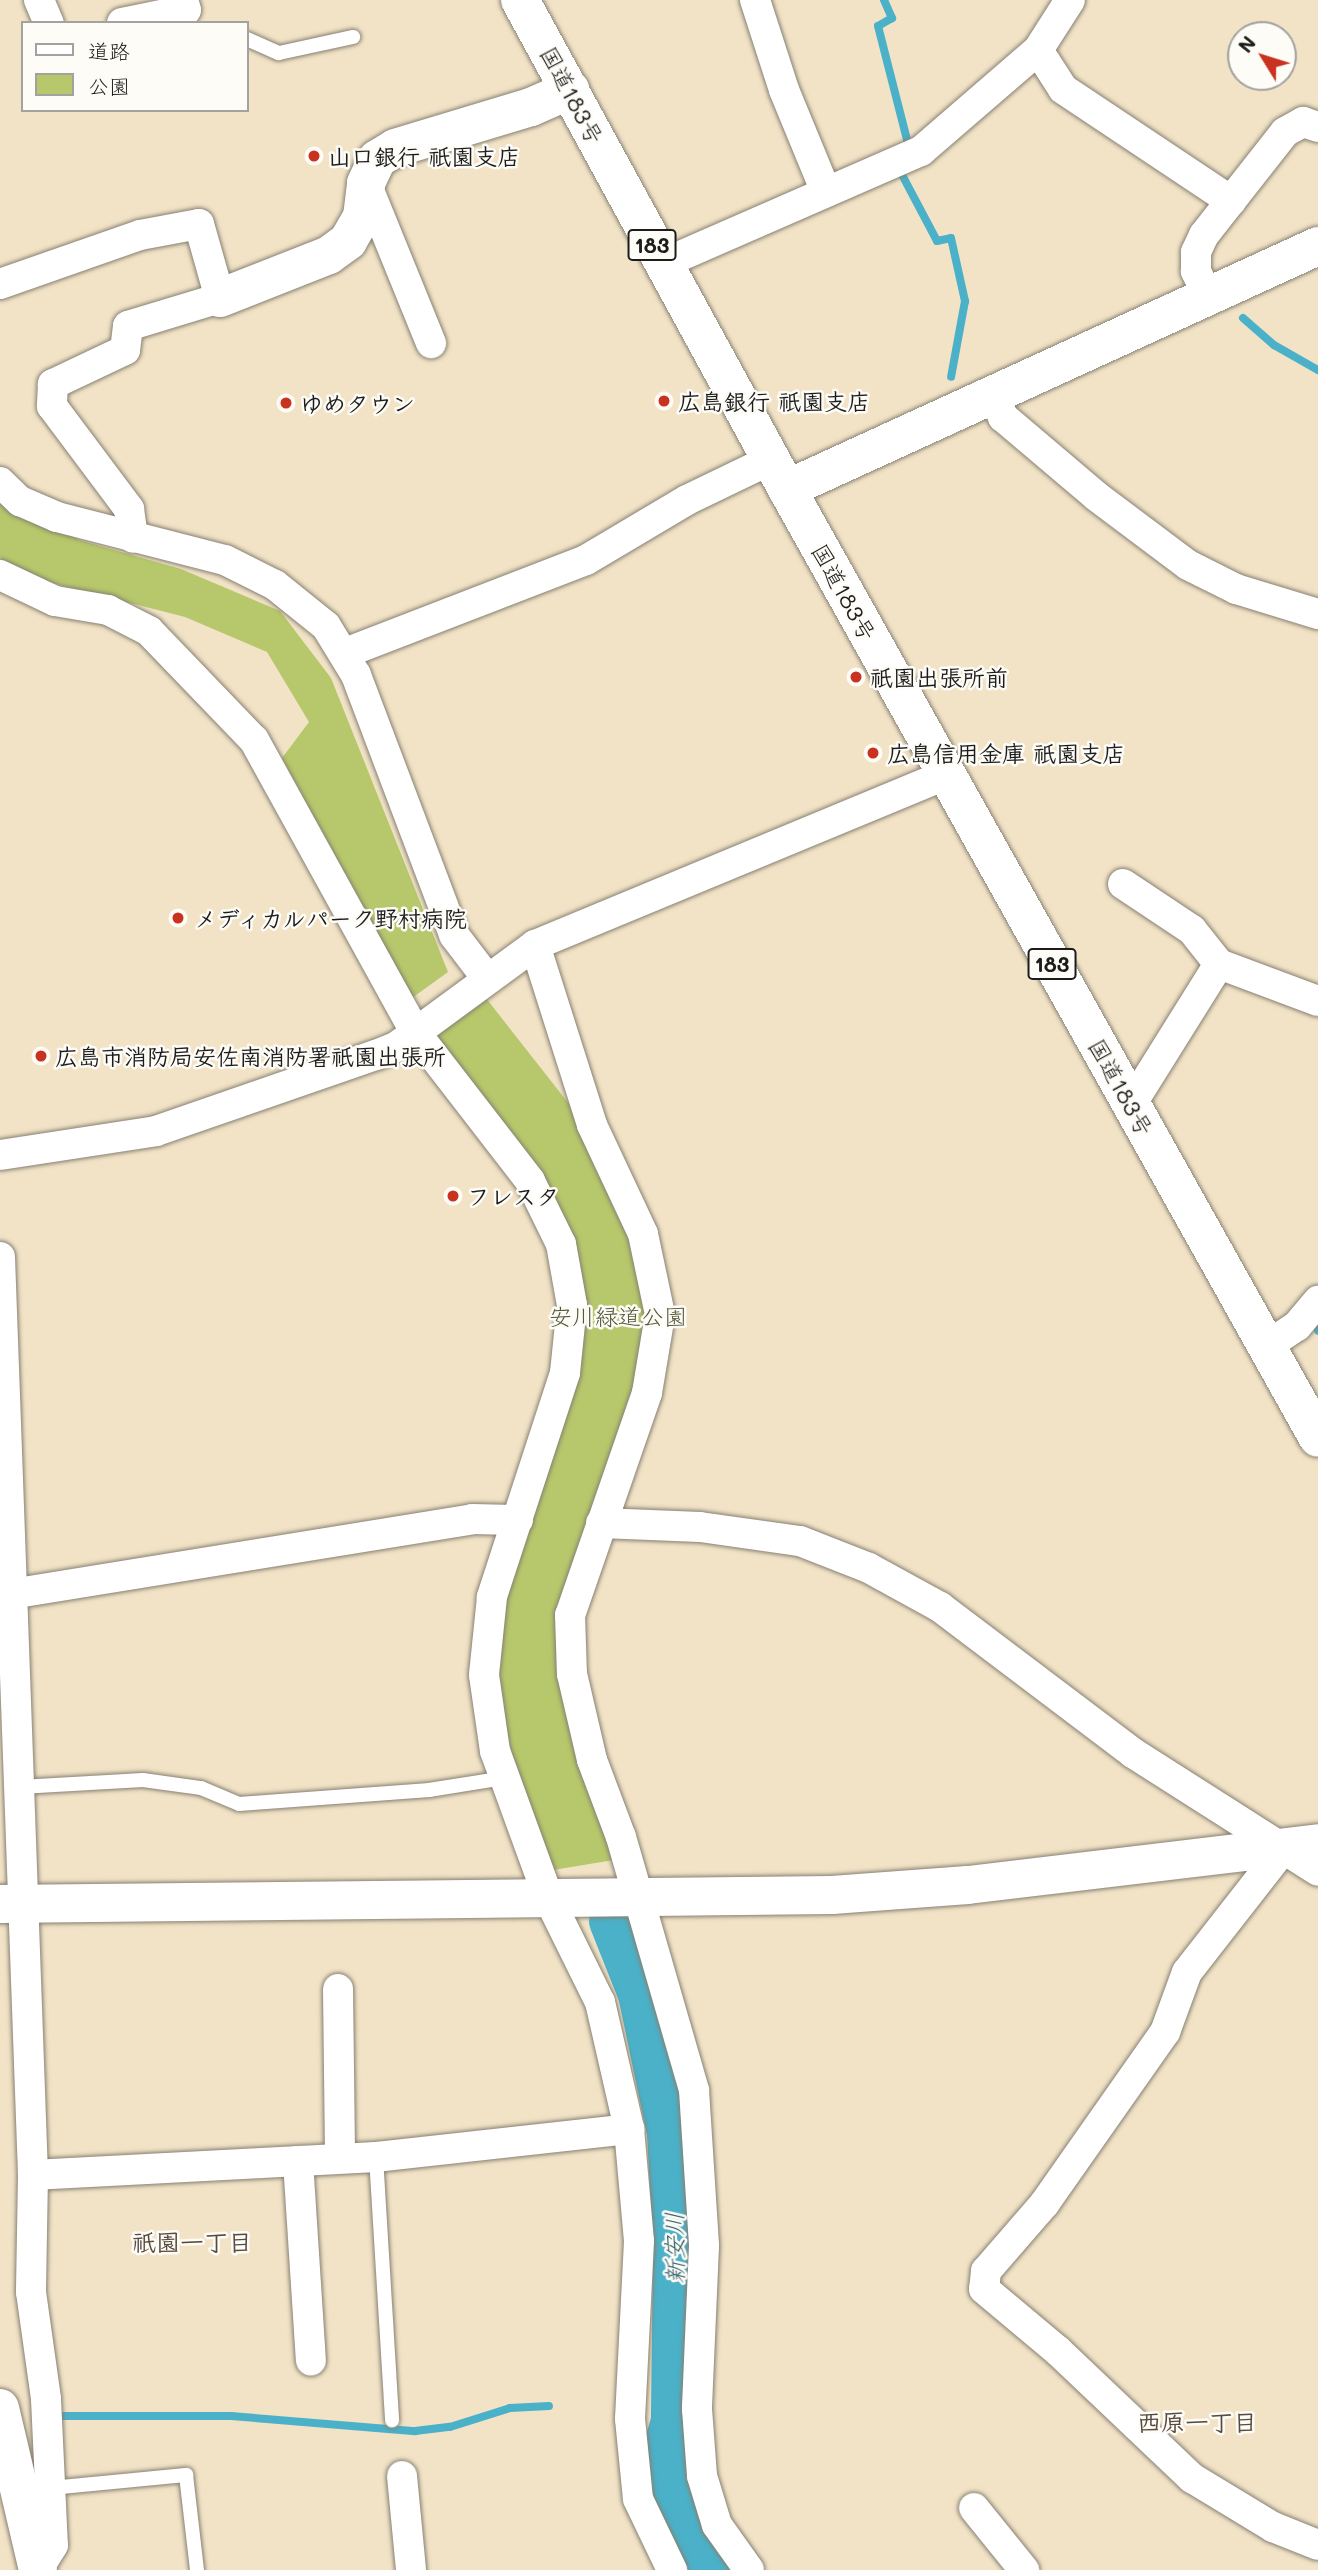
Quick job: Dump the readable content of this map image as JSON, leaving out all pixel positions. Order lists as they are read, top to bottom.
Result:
{
  "streets": {
    "main road": ["国道183号", "183"]
  },
  "districts": ["祇園一丁目", "西原一丁目"],
  "water": ["新安川"],
  "parks": ["安川緑道公園"],
  "places": [
    "山口銀行 祇園支店",
    "広島銀行 祇園支店",
    "ゆめタウン",
    "祇園出張所前",
    "広島信用金庫 祇園支店",
    "メディカルパーク野村病院",
    "広島市消防局安佐南消防署祇園出張所",
    "フレスタ"
  ],
  "legend": ["道路", "公園"],
  "north": "top left"
}
